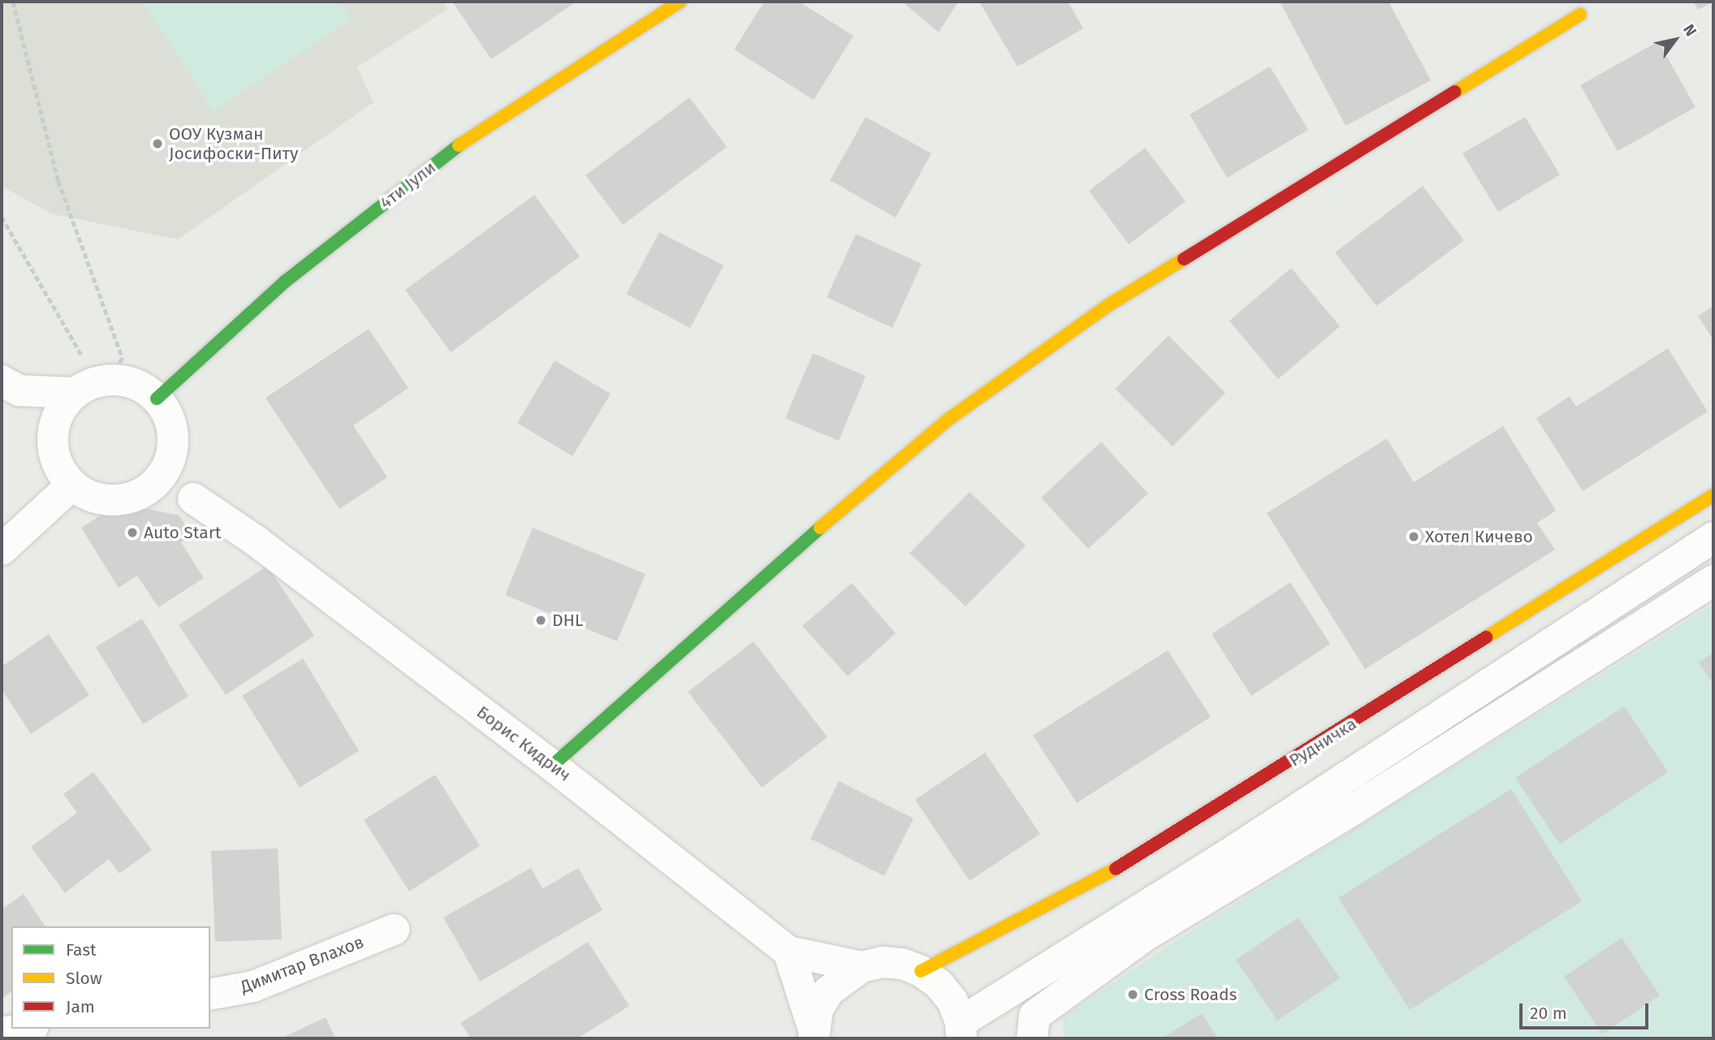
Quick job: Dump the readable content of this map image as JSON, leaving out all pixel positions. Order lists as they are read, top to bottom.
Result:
{
  "streets": {
    "street": [
      "4ти Јули",
      "Рудничка",
      "Борис Кидрич",
      "Димитар Влахов"
    ]
  },
  "places": [
    "ООУ Кузман Јосифоски-Питу",
    "Auto Start",
    "Хотел Кичево",
    "DHL",
    "Cross Roads"
  ],
  "legend": ["Fast", "Slow", "Jam"],
  "scale_bar": "20 m",
  "north": "top right"
}
